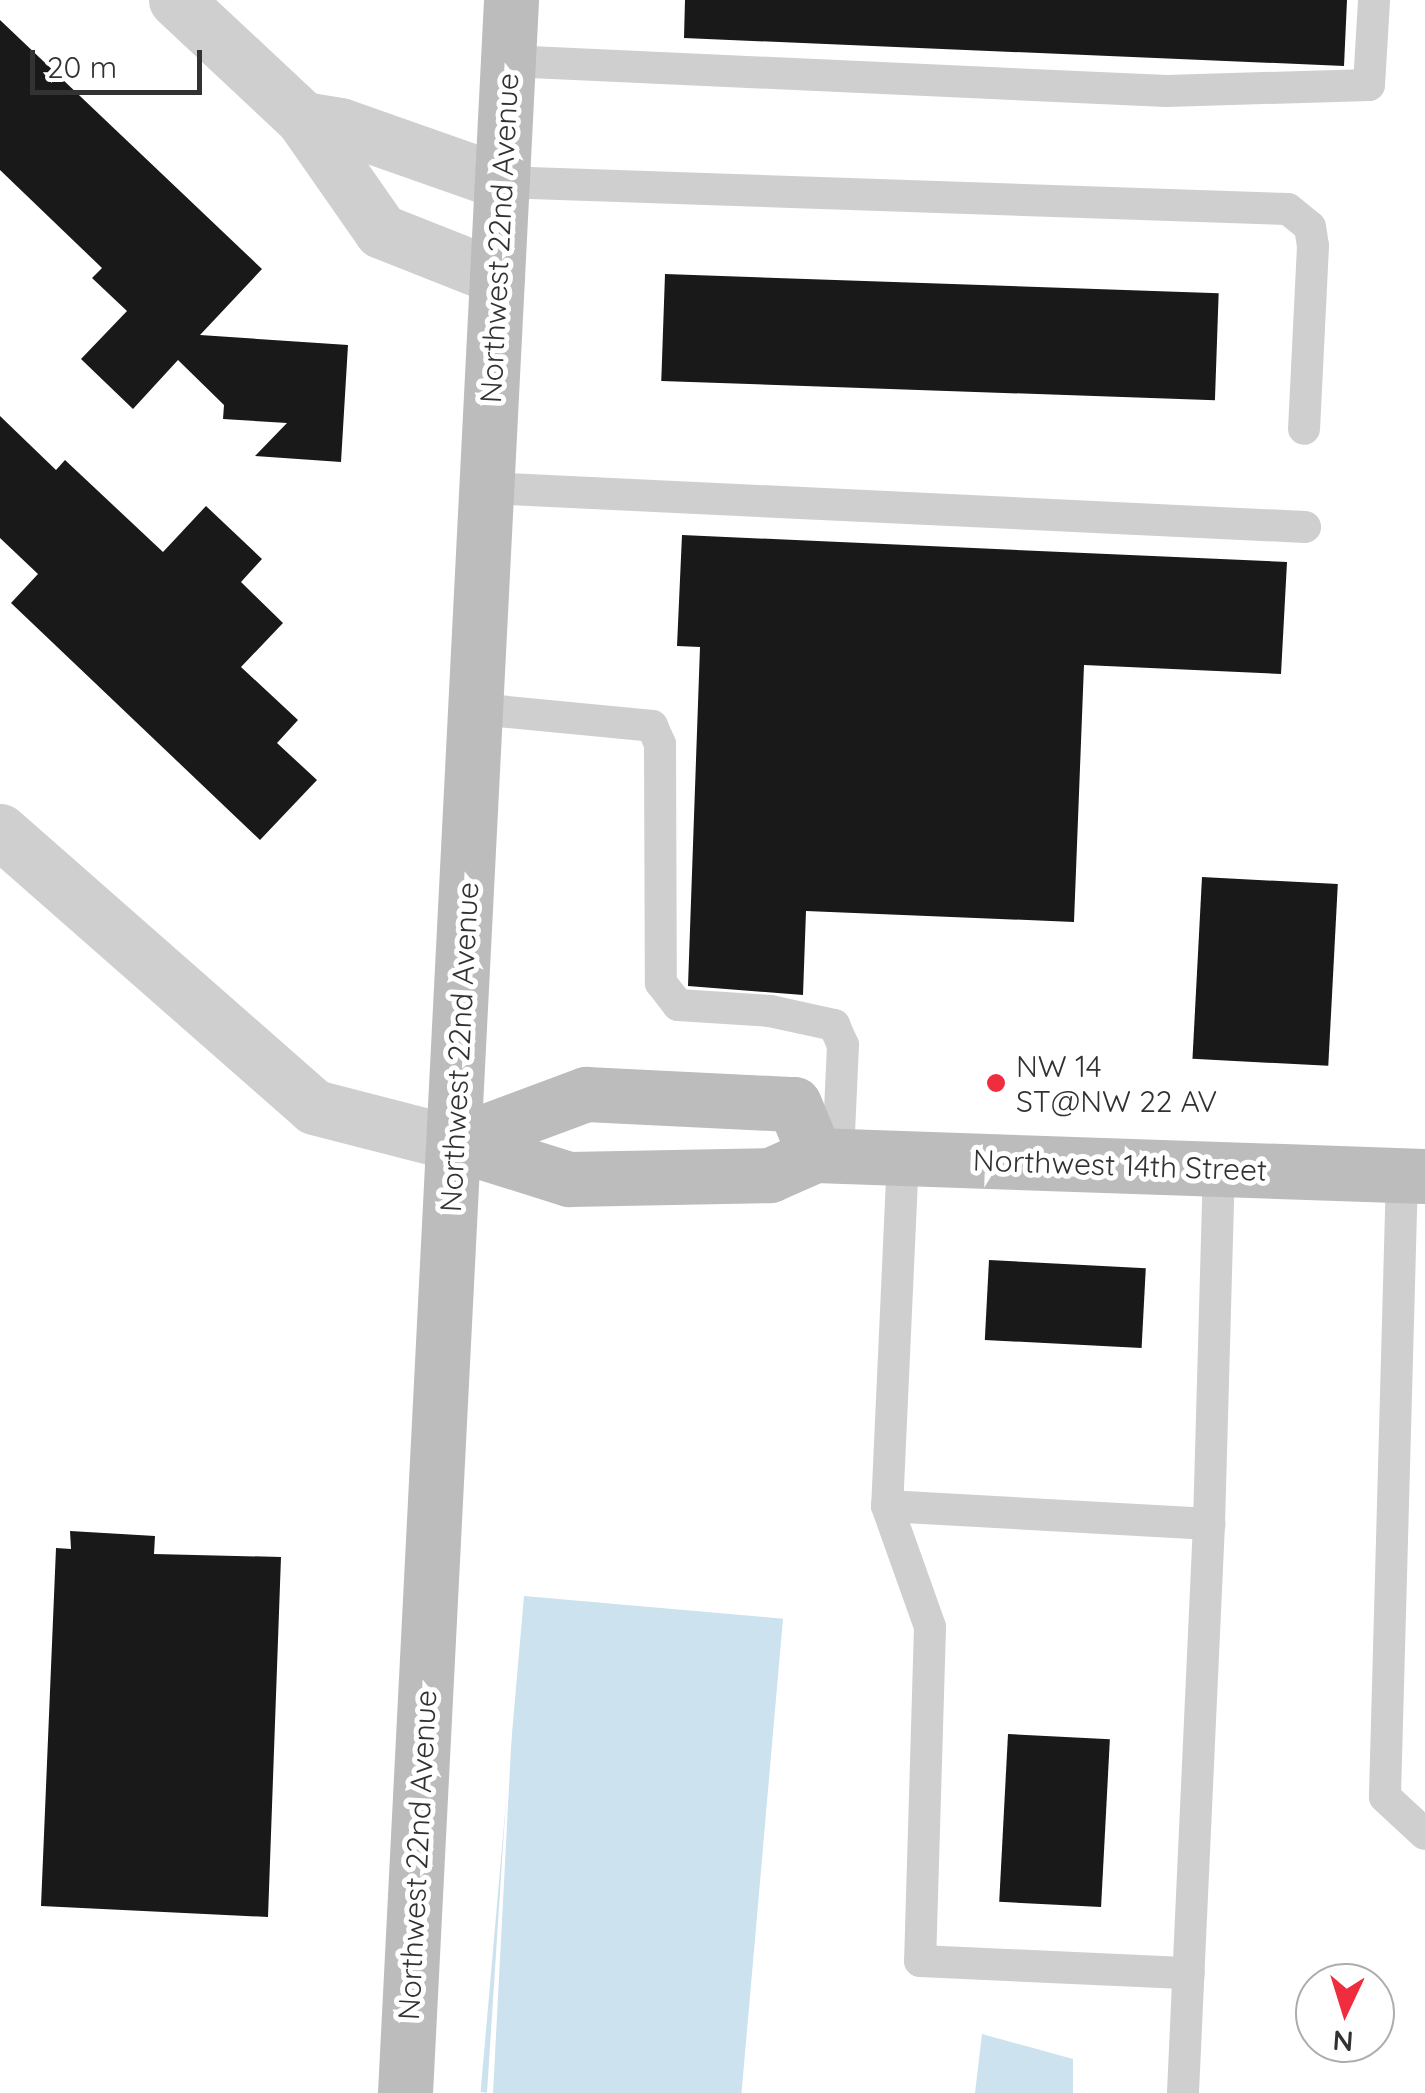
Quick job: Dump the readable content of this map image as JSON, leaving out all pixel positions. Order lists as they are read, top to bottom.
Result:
{
  "streets": {
    "main road": ["Northwest 22nd Avenue", "Northwest 14th Street"]
  },
  "crossings": [
    ["Northwest 22nd Avenue", "Northwest 14th Street"]
  ],
  "places": ["NW 14 ST@NW 22 AV"],
  "scale_bar": "20 m",
  "north": "bottom"
}
